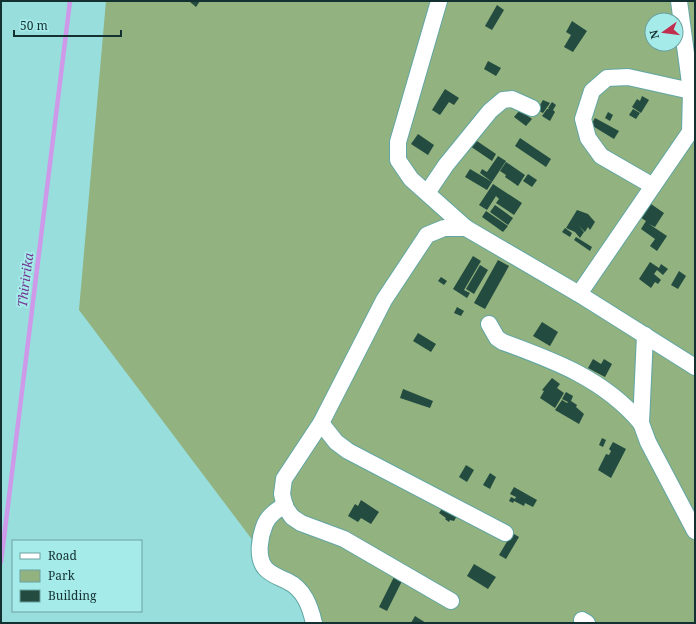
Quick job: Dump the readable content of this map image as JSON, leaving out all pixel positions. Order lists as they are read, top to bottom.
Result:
{
  "water": ["Thiririka"],
  "legend": ["Road", "Park", "Building"],
  "scale_bar": "50 m",
  "north": "left"
}
